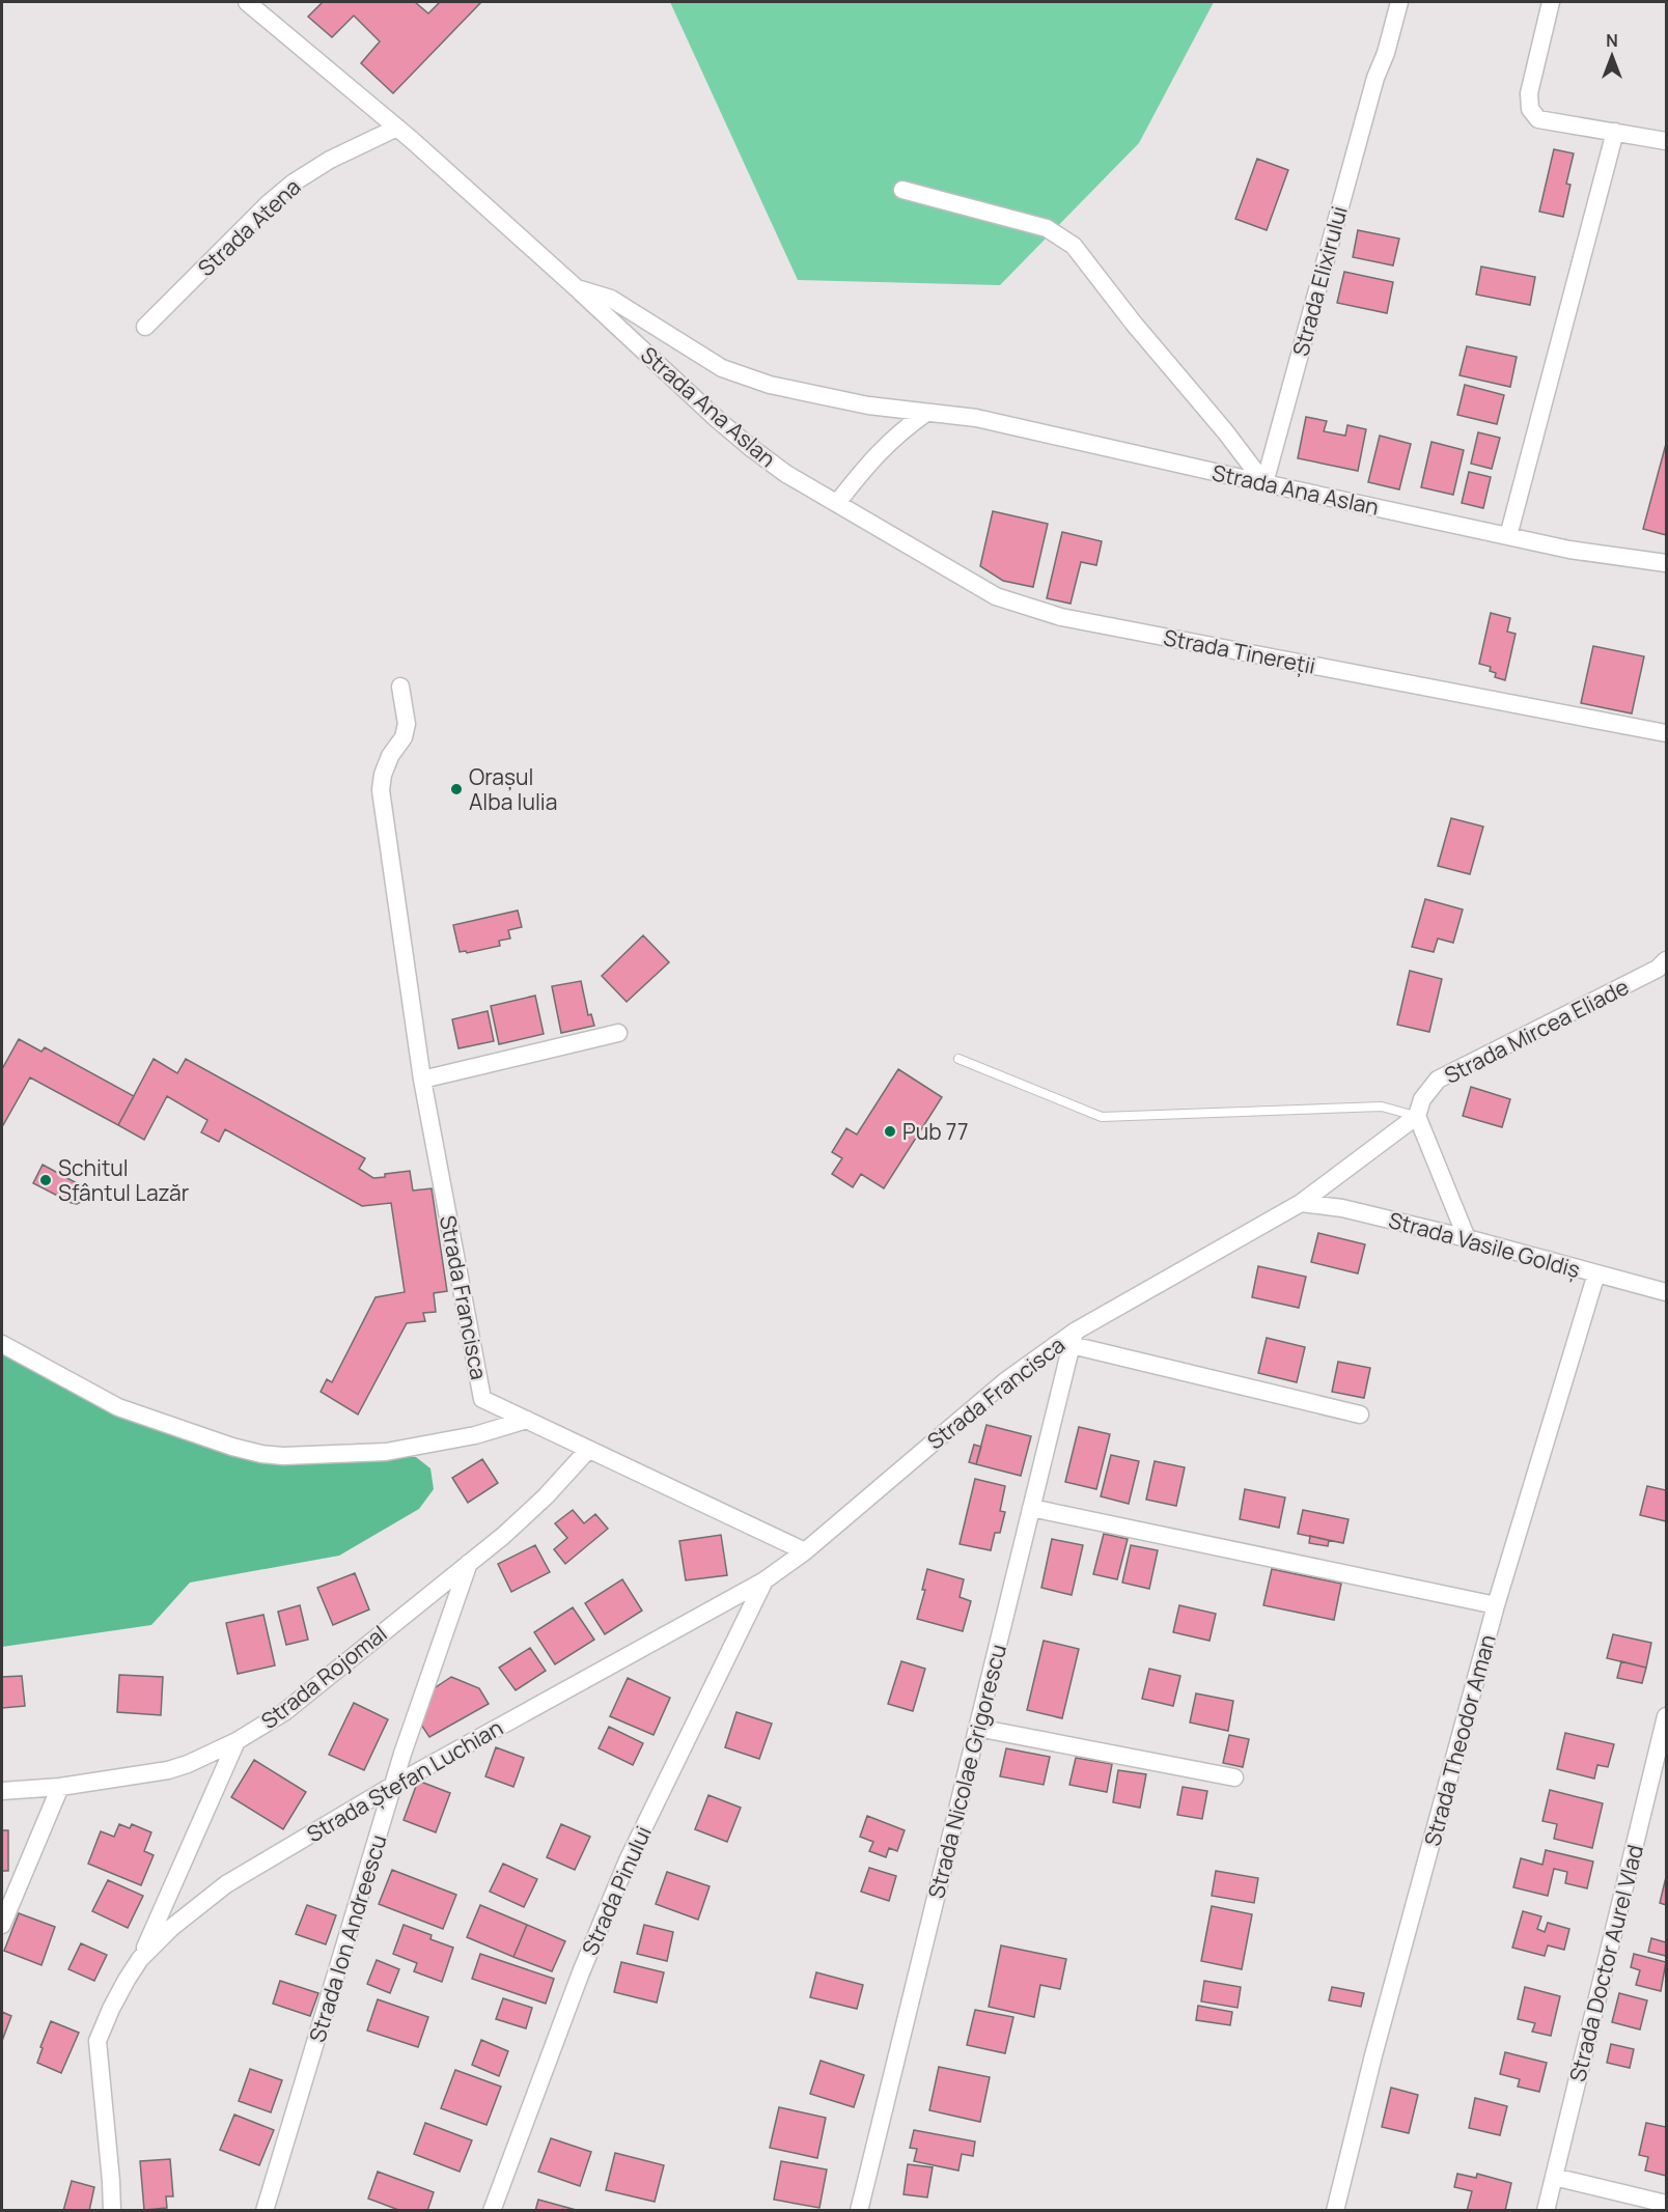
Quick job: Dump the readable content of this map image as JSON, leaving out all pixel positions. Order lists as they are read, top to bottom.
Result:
{
  "streets": {
    "street": [
      "Strada Atena",
      "Strada Elixirului",
      "Strada Ana Aslan",
      "Strada Tinereții",
      "Strada Mircea Eliade",
      "Strada Vasile Goldiș",
      "Strada Francisca",
      "Strada Rojomal",
      "Strada Theodor Aman",
      "Strada Nicolae Grigorescu",
      "Strada Ștefan Luchian",
      "Strada Pinului",
      "Strada Ion Andreescu",
      "Strada Doctor Aurel Vlad"
    ]
  },
  "crossings": [
    ["Strada Atena", "Strada Ana Aslan"],
    ["Strada Elixirului", "Strada Ana Aslan"],
    ["Strada Ana Aslan", "Strada Tinereții"],
    ["Strada Mircea Eliade", "Strada Vasile Goldiș"],
    ["Strada Mircea Eliade", "Strada Francisca"],
    ["Strada Vasile Goldiș", "Strada Francisca"],
    ["Strada Vasile Goldiș", "Strada Theodor Aman"],
    ["Strada Francisca", "Strada Rojomal"],
    ["Strada Francisca", "Strada Nicolae Grigorescu"],
    ["Strada Francisca", "Strada Ștefan Luchian"],
    ["Strada Francisca", "Strada Pinului"],
    ["Strada Rojomal", "Strada Ion Andreescu"],
    ["Strada Ștefan Luchian", "Strada Pinului"],
    ["Strada Ștefan Luchian", "Strada Ion Andreescu"]
  ],
  "places": ["Orașul Alba Iulia", "Pub 77", "Schitul Sfântul Lazăr"],
  "north": "top"
}
